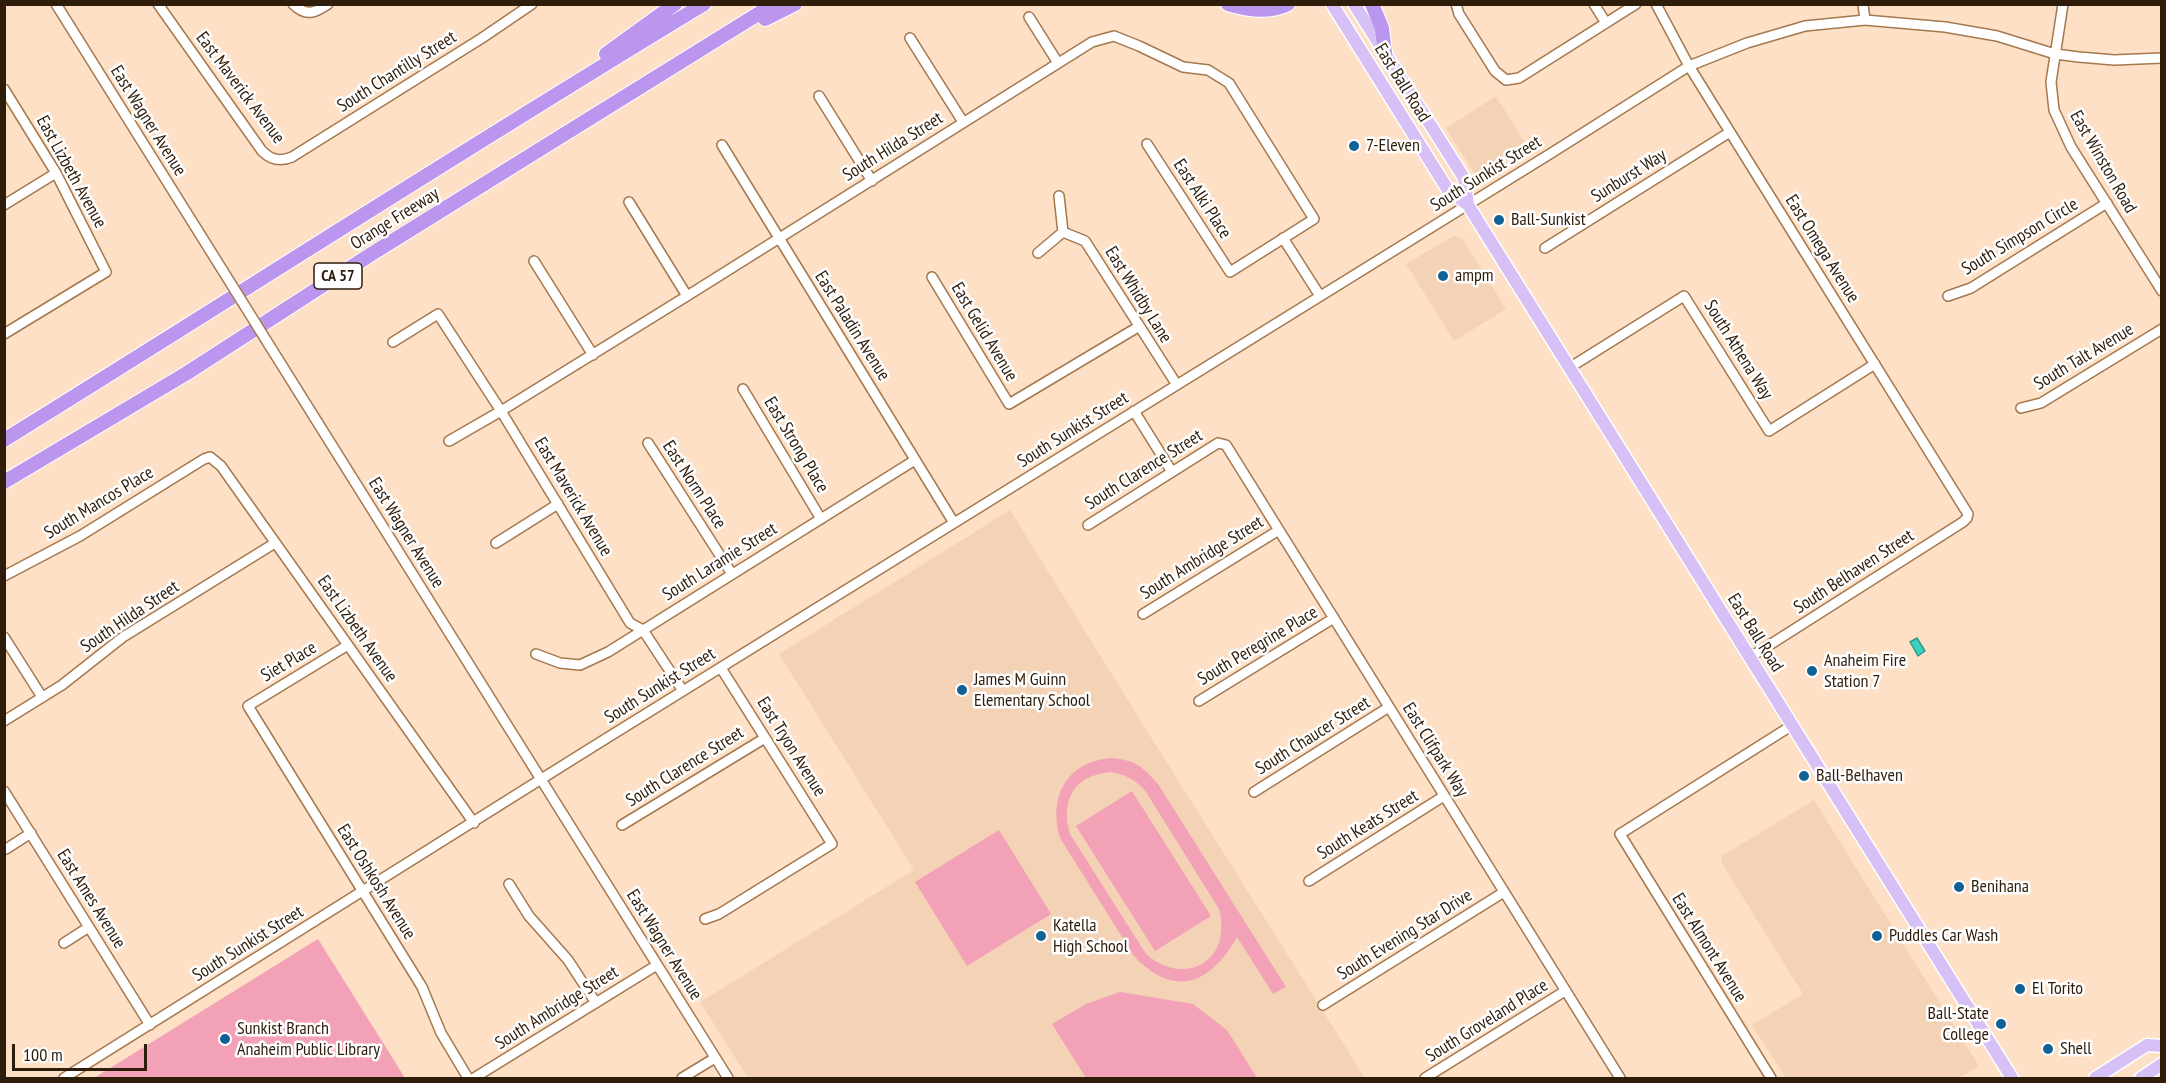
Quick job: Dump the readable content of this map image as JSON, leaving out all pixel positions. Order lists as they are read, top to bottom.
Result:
{
  "streets": {
    "highway": ["Orange Freeway", "CA 57"],
    "main road": ["East Ball Road"],
    "street": [
      "South Chantilly Street",
      "East Maverick Avenue",
      "East Wagner Avenue",
      "South Hilda Street",
      "East Winston Road",
      "East Lizbeth Avenue",
      "South Sunkist Street",
      "Sunburst Way",
      "East Alki Place",
      "South Simpson Circle",
      "East Omega Avenue",
      "East Whidby Lane",
      "East Paladin Avenue",
      "East Gelid Avenue",
      "South Athena Way",
      "South Talt Avenue",
      "East Strong Place",
      "South Clarence Street",
      "East Norm Place",
      "South Mancos Place",
      "South Ambridge Street",
      "South Laramie Street",
      "South Belhaven Street",
      "South Peregrine Place",
      "Siet Place",
      "South Chaucer Street",
      "East Tryon Avenue",
      "East Clifpark Way",
      "South Keats Street",
      "East Oshkosh Avenue",
      "East Ames Avenue",
      "South Evening Star Drive",
      "East Almont Avenue",
      "South Groveland Place"
    ]
  },
  "crossings": [
    ["South Chantilly Street", "East Maverick Avenue"],
    ["East Ball Road", "South Sunkist Street"],
    ["East Ball Road", "South Athena Way"],
    ["East Ball Road", "South Belhaven Street"],
    ["East Ball Road", "East Almont Avenue"],
    ["East Maverick Avenue", "South Hilda Street"],
    ["East Maverick Avenue", "South Sunkist Street"],
    ["East Maverick Avenue", "South Laramie Street"],
    ["East Wagner Avenue", "South Sunkist Street"],
    ["East Wagner Avenue", "South Ambridge Street"],
    ["South Hilda Street", "East Lizbeth Avenue"],
    ["South Hilda Street", "East Alki Place"],
    ["South Hilda Street", "East Paladin Avenue"],
    ["East Winston Road", "South Sunkist Street"],
    ["East Winston Road", "South Simpson Circle"],
    ["East Lizbeth Avenue", "South Sunkist Street"],
    ["East Lizbeth Avenue", "South Mancos Place"],
    ["East Lizbeth Avenue", "Siet Place"],
    ["South Sunkist Street", "East Omega Avenue"],
    ["South Sunkist Street", "East Whidby Lane"],
    ["South Sunkist Street", "East Paladin Avenue"],
    ["South Sunkist Street", "East Tryon Avenue"],
    ["South Sunkist Street", "East Oshkosh Avenue"],
    ["South Sunkist Street", "East Ames Avenue"],
    ["Sunburst Way", "East Omega Avenue"],
    ["East Omega Avenue", "South Athena Way"],
    ["East Omega Avenue", "South Belhaven Street"],
    ["East Whidby Lane", "East Gelid Avenue"],
    ["East Paladin Avenue", "South Laramie Street"],
    ["East Strong Place", "South Laramie Street"],
    ["South Clarence Street", "East Tryon Avenue"],
    ["South Clarence Street", "East Clifpark Way"],
    ["East Norm Place", "South Laramie Street"],
    ["South Ambridge Street", "East Clifpark Way"],
    ["South Peregrine Place", "East Clifpark Way"],
    ["Siet Place", "East Oshkosh Avenue"],
    ["South Chaucer Street", "East Clifpark Way"],
    ["East Clifpark Way", "South Keats Street"],
    ["East Clifpark Way", "South Evening Star Drive"],
    ["East Clifpark Way", "South Groveland Place"]
  ],
  "places": [
    "7-Eleven",
    "Ball-Sunkist",
    "ampm",
    "Anaheim Fire Station 7",
    "James M Guinn Elementary School",
    "Ball-Belhaven",
    "Benihana",
    "Katella High School",
    "Puddles Car Wash",
    "El Torito",
    "Ball-State College",
    "Sunkist Branch Anaheim Public Library",
    "Shell"
  ],
  "scale_bar": "100 m"
}
